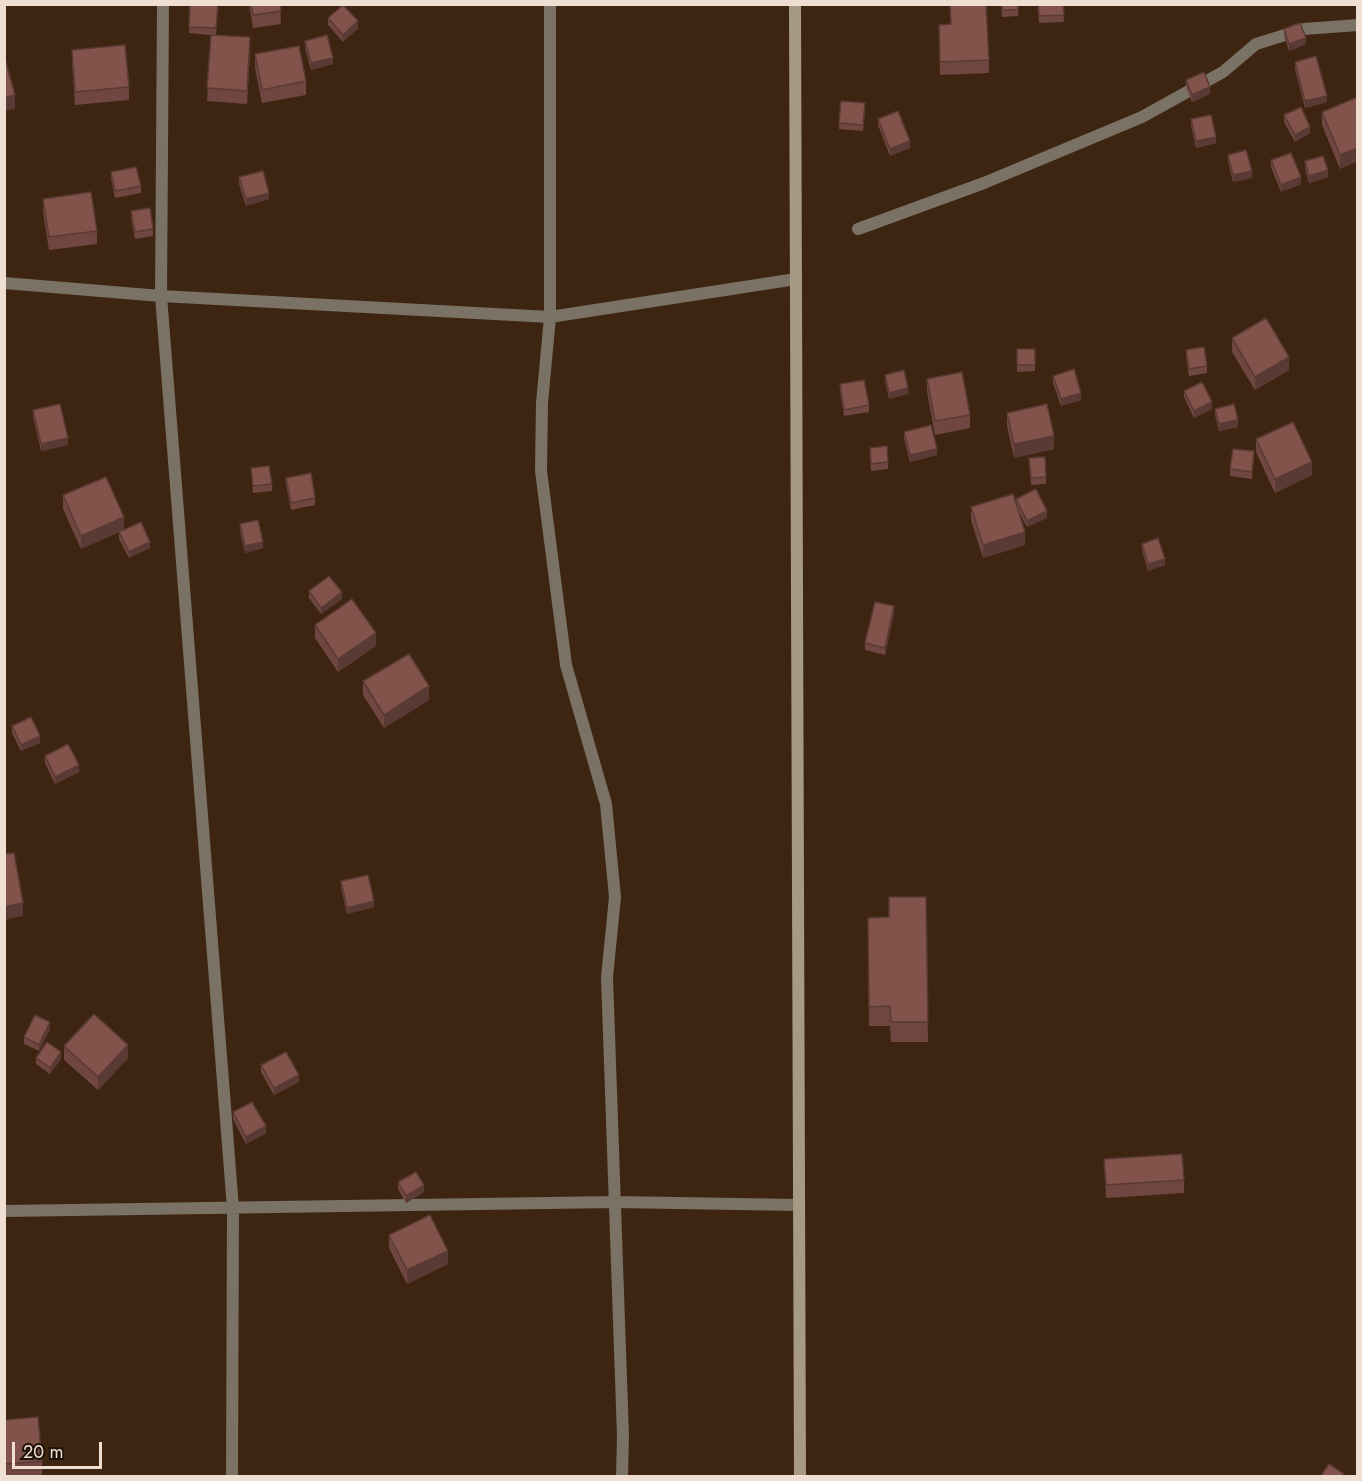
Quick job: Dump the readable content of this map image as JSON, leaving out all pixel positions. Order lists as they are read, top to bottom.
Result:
{
  "scale_bar": "20 m"
}
